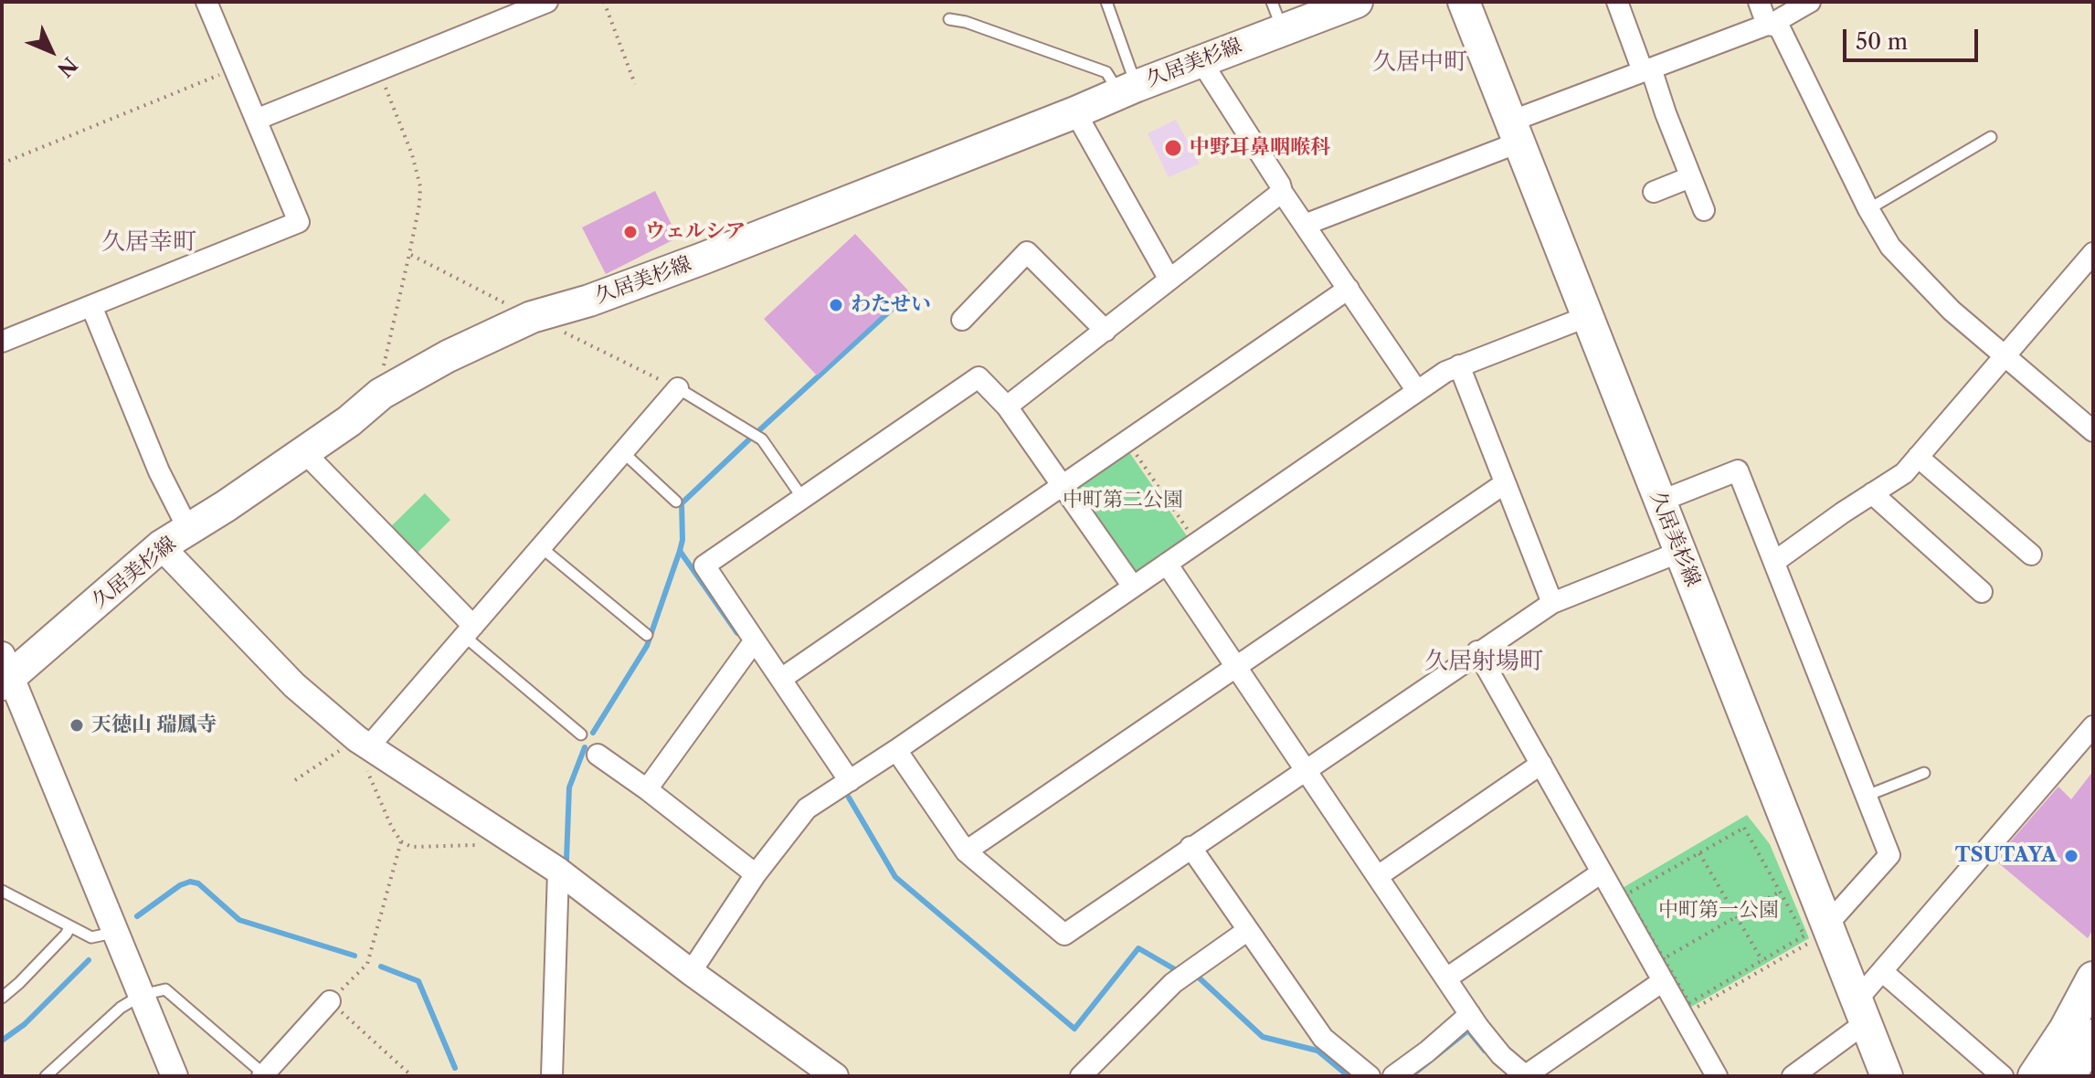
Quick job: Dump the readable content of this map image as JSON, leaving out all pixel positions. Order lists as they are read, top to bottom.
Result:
{
  "streets": {
    "main road": ["久居美杉線"]
  },
  "districts": ["久居中町", "久居幸町", "久居射場町"],
  "parks": ["中町第二公園", "中町第一公園"],
  "places": [
    "中野耳鼻咽喉科",
    "ウェルシア",
    "わたせい",
    "天徳山 瑞鳳寺",
    "TSUTAYA"
  ],
  "scale_bar": "50 m",
  "north": "bottom right"
}
